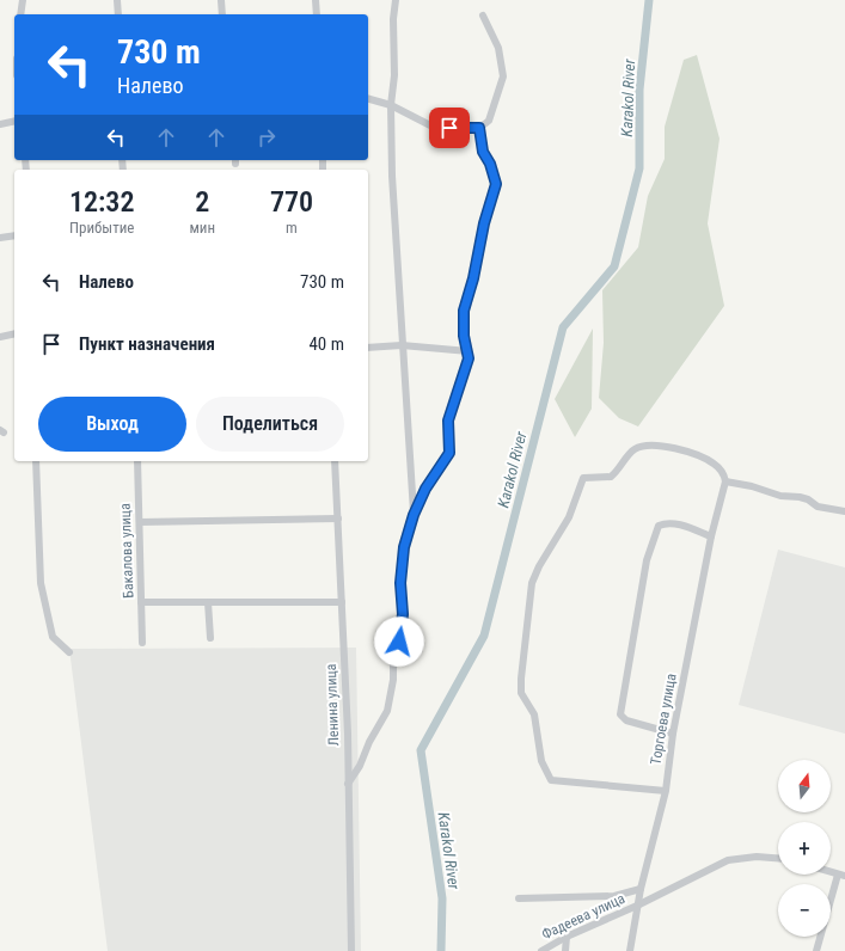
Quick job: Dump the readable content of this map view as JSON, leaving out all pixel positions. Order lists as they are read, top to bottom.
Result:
{
  "streets": {
    "street": [
      "Бакалова улица",
      "Ленина улица",
      "Торгоева улица",
      "Фадеева улица"
    ]
  },
  "crossings": [
    ["Торгоева улица", "Фадеева улица"]
  ],
  "water": ["Karakol River"],
  "north": "top",
  "page": {
    "turn": ["730 m", "Налево"],
    "eta": [
      "12:32",
      "Прибытие",
      "2",
      "мин",
      "770",
      "m"
    ],
    "list": [
      {
        "name": "Налево",
        "value": "730 m"
      },
      {
        "name": "Пункт назначения",
        "value": "40 m"
      }
    ],
    "buttons": ["Выход", "Поделиться"],
    "map_buttons": ["+", "−"]
  }
}
